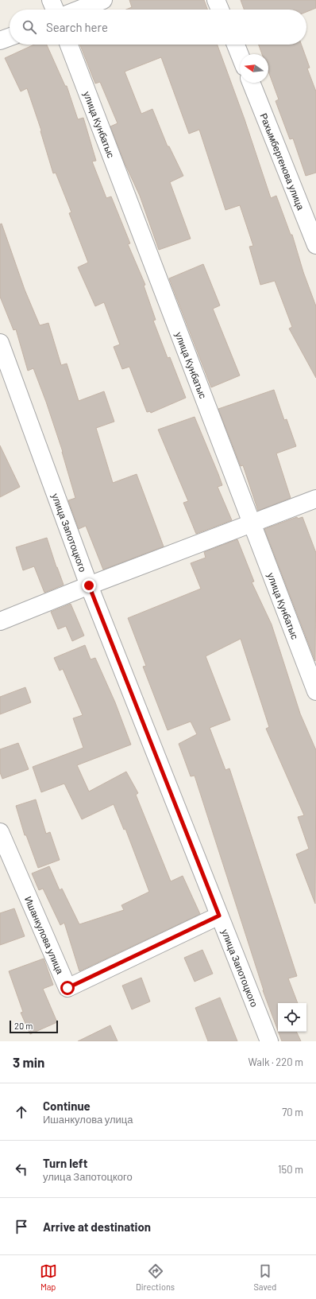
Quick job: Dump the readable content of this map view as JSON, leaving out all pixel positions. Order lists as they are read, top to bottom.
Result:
{
  "streets": {
    "street": [
      "улица Кунбатыс",
      "Рахымбергенова улица",
      "улица Запотоцкого",
      "Ишанкулова улица"
    ]
  },
  "crossings": [
    ["улица Запотоцкого", "Ишанкулова улица"]
  ],
  "scale_bar": "20 m",
  "north": "left",
  "page": {
    "search": "Search here",
    "scale": "20 m",
    "heading": ["3 min", "Walk · 220 m"],
    "list": [
      ["Continue", "Ишанкулова улица", "70 m"],
      ["Turn left", "улица Запотоцкого", "150 m"],
      "Arrive at destination"
    ],
    "nav": ["Map", "Directions", "Saved"]
  }
}
